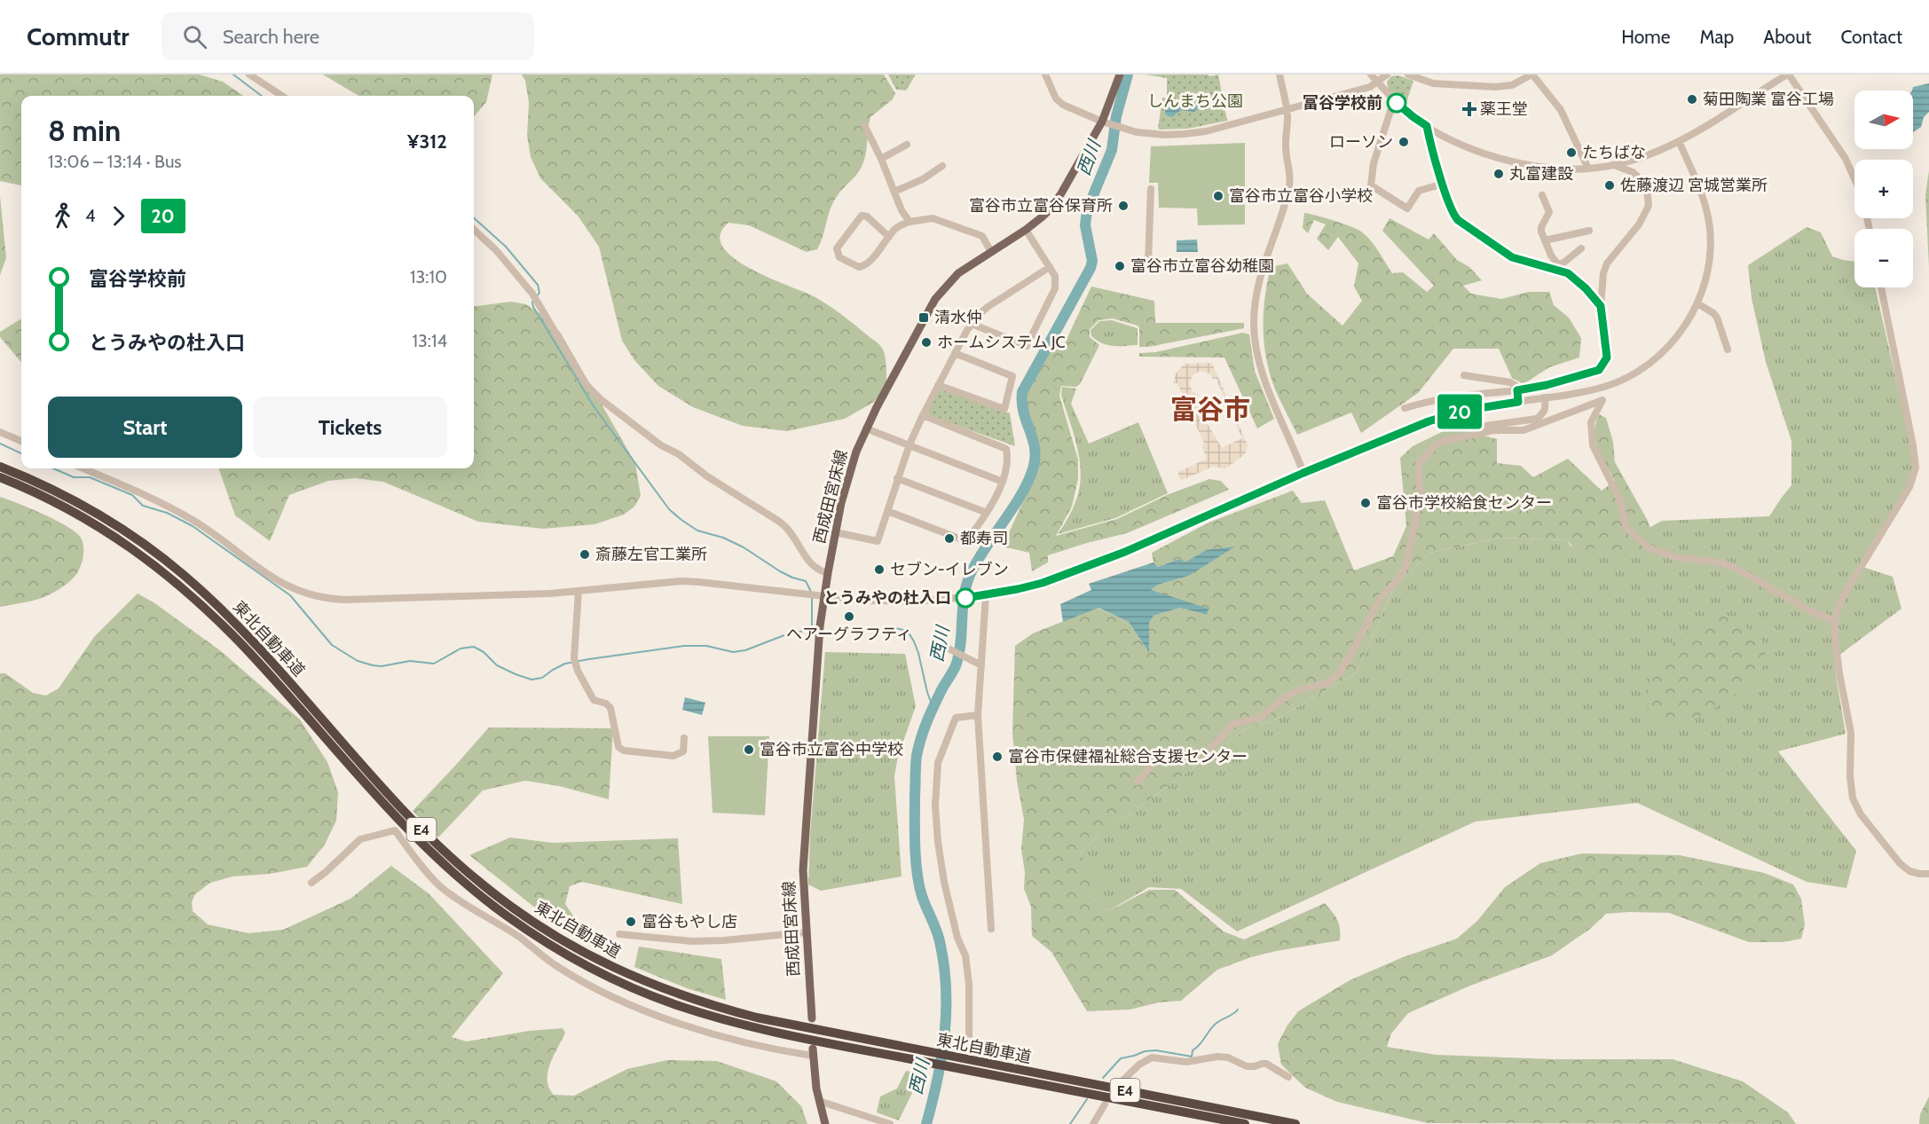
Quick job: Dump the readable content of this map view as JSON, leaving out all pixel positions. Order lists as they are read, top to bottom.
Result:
{
  "streets": {
    "highway": ["東北自動車道", "E4"],
    "main road": ["西成田宮床線"]
  },
  "districts": ["富谷市"],
  "water": ["西川"],
  "parks": ["しんまち公園"],
  "places": {
    "other": [
      "菊田陶業 富谷工場",
      "富谷学校前",
      "ローソン",
      "たちばな",
      "丸富建設",
      "佐藤渡辺 宮城営業所",
      "富谷市立富谷小学校",
      "富谷市立富谷保育所",
      "富谷市立富谷幼稚園",
      "ホームシステム JC",
      "富谷市学校給食センター",
      "都寿司",
      "斎藤左官工業所",
      "セブン-イレブン",
      "とうみやの杜入口",
      "ヘアーグラフティ",
      "富谷市立富谷中学校",
      "富谷市保健福祉総合支援センター",
      "富谷もやし店"
    ],
    "health": ["薬王堂"],
    "transit": ["清水仲"]
  },
  "lines": ["bus line 20"],
  "north": "right",
  "page": {
    "header": "Commutr",
    "search": "Search here",
    "nav": [
      "Home",
      "Map",
      "About",
      "Contact"
    ],
    "on_map": "20",
    "map_buttons": ["+", "−"],
    "heading": ["8 min", "13:06 – 13:14 · Bus", "¥312"],
    "legs": ["4", "20"],
    "list": [
      {
        "name": "富谷学校前",
        "value": "13:10"
      },
      {
        "name": "とうみやの杜入口",
        "value": "13:14"
      }
    ],
    "buttons": ["Start", "Tickets"]
  }
}
